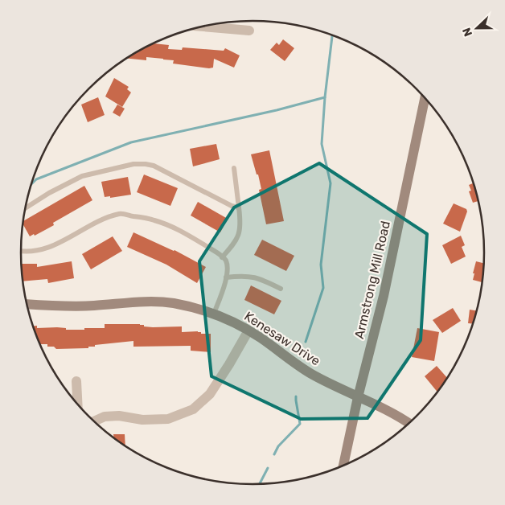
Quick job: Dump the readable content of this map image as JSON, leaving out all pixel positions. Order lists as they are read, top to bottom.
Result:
{
  "streets": {
    "street": ["Armstrong Mill Road", "Kenesaw Drive"]
  },
  "crossings": [
    ["Armstrong Mill Road", "Kenesaw Drive"]
  ],
  "north": "left"
}
